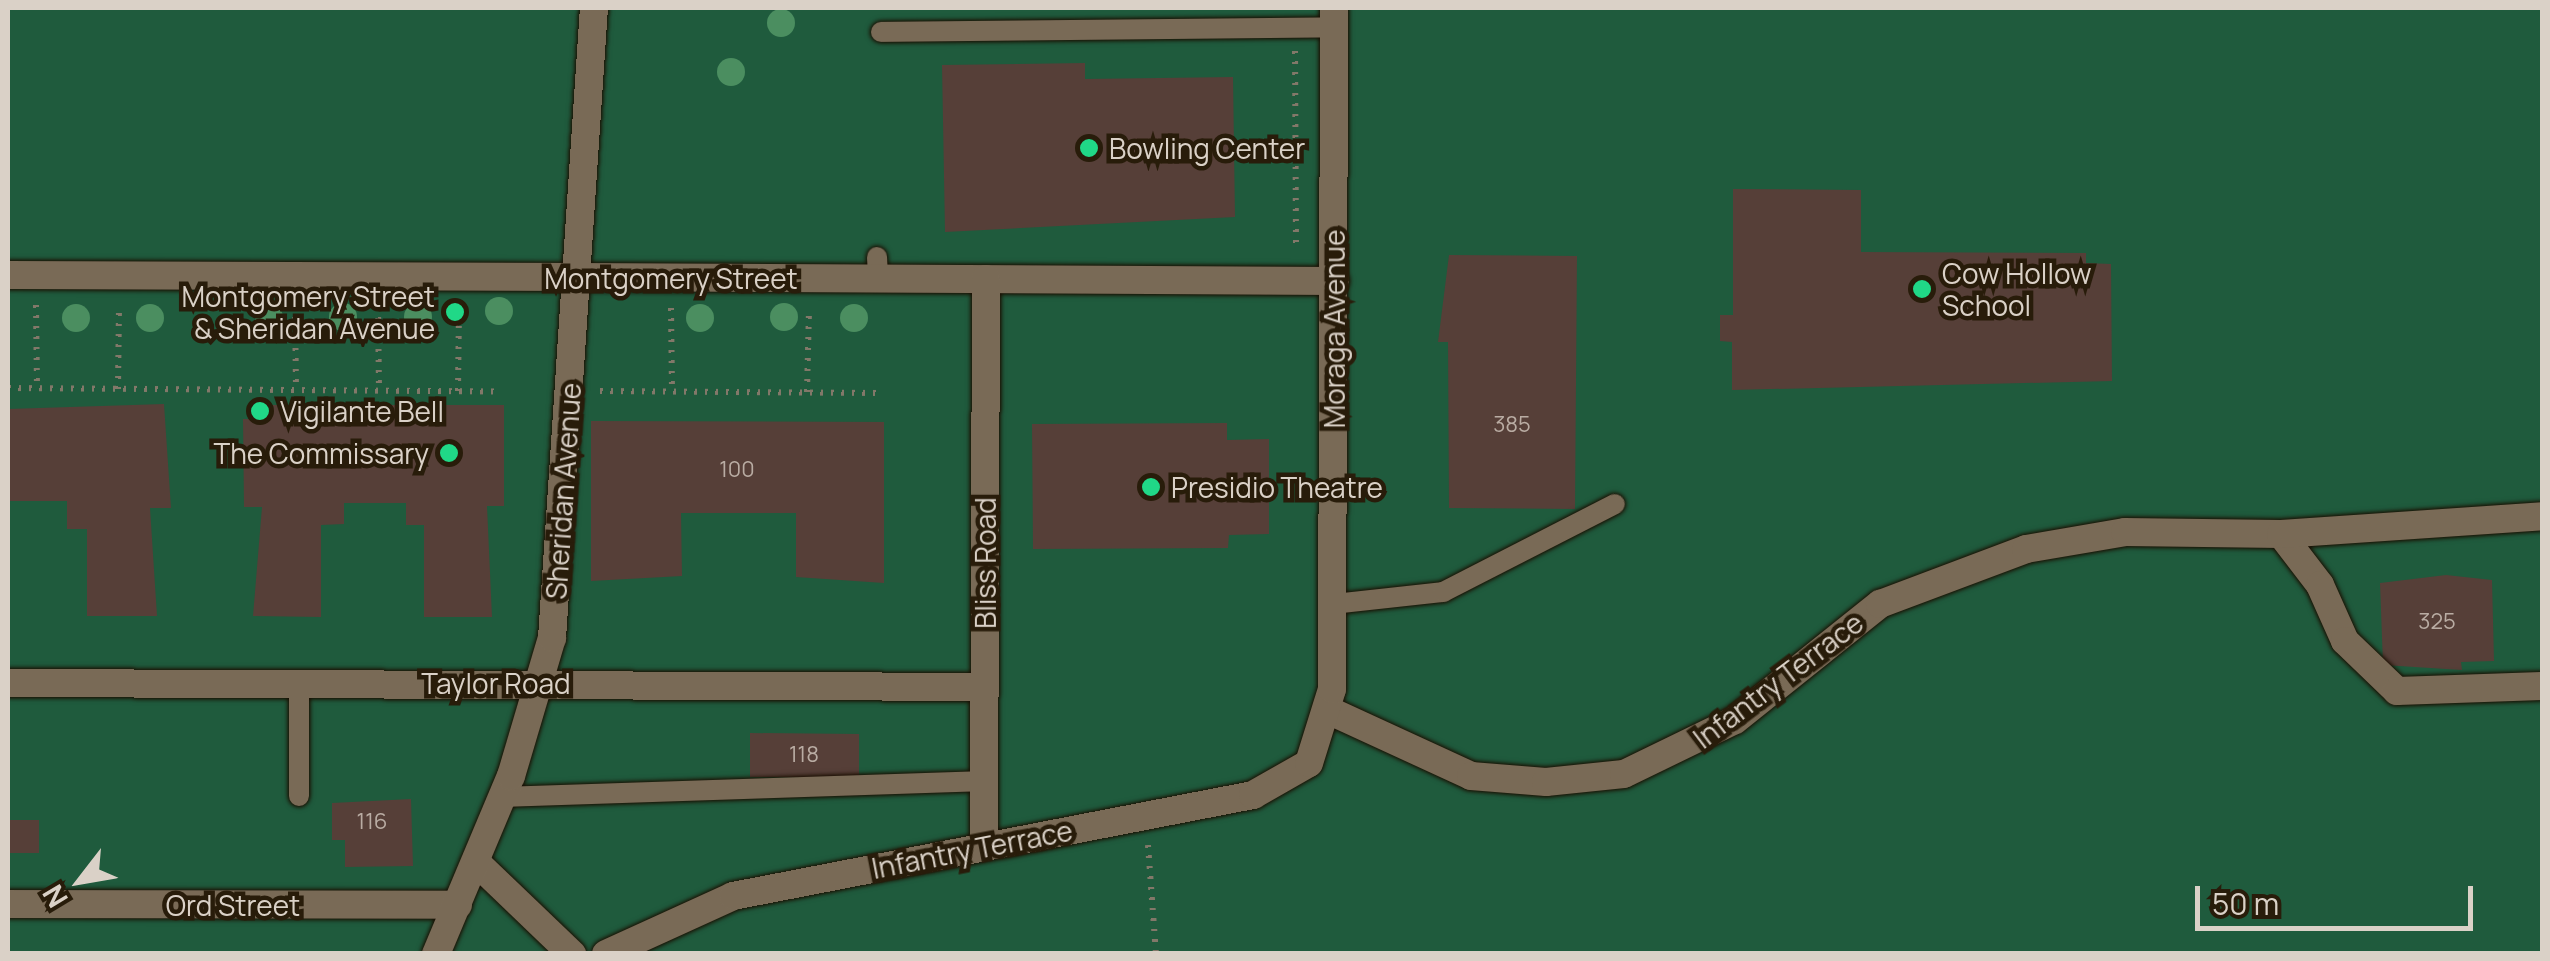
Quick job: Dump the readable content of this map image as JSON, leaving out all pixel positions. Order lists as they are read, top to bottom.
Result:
{
  "streets": {
    "street": [
      "Montgomery Street",
      "Moraga Avenue",
      "Sheridan Avenue",
      "Bliss Road",
      "Infantry Terrace",
      "Taylor Road",
      "Ord Street"
    ]
  },
  "crossings": [
    ["Montgomery Street", "Moraga Avenue"],
    ["Montgomery Street", "Sheridan Avenue"],
    ["Montgomery Street", "Bliss Road"],
    ["Moraga Avenue", "Infantry Terrace"],
    ["Sheridan Avenue", "Taylor Road"],
    ["Sheridan Avenue", "Ord Street"],
    ["Bliss Road", "Infantry Terrace"],
    ["Bliss Road", "Taylor Road"]
  ],
  "places": [
    "Bowling Center",
    "Cow Hollow School",
    "Montgomery Street & Sheridan Avenue",
    "Vigilante Bell",
    "The Commissary",
    "Presidio Theatre"
  ],
  "house_numbers": [
    "385",
    "100",
    "325",
    "118",
    "116"
  ],
  "scale_bar": "50 m",
  "north": "bottom left"
}
